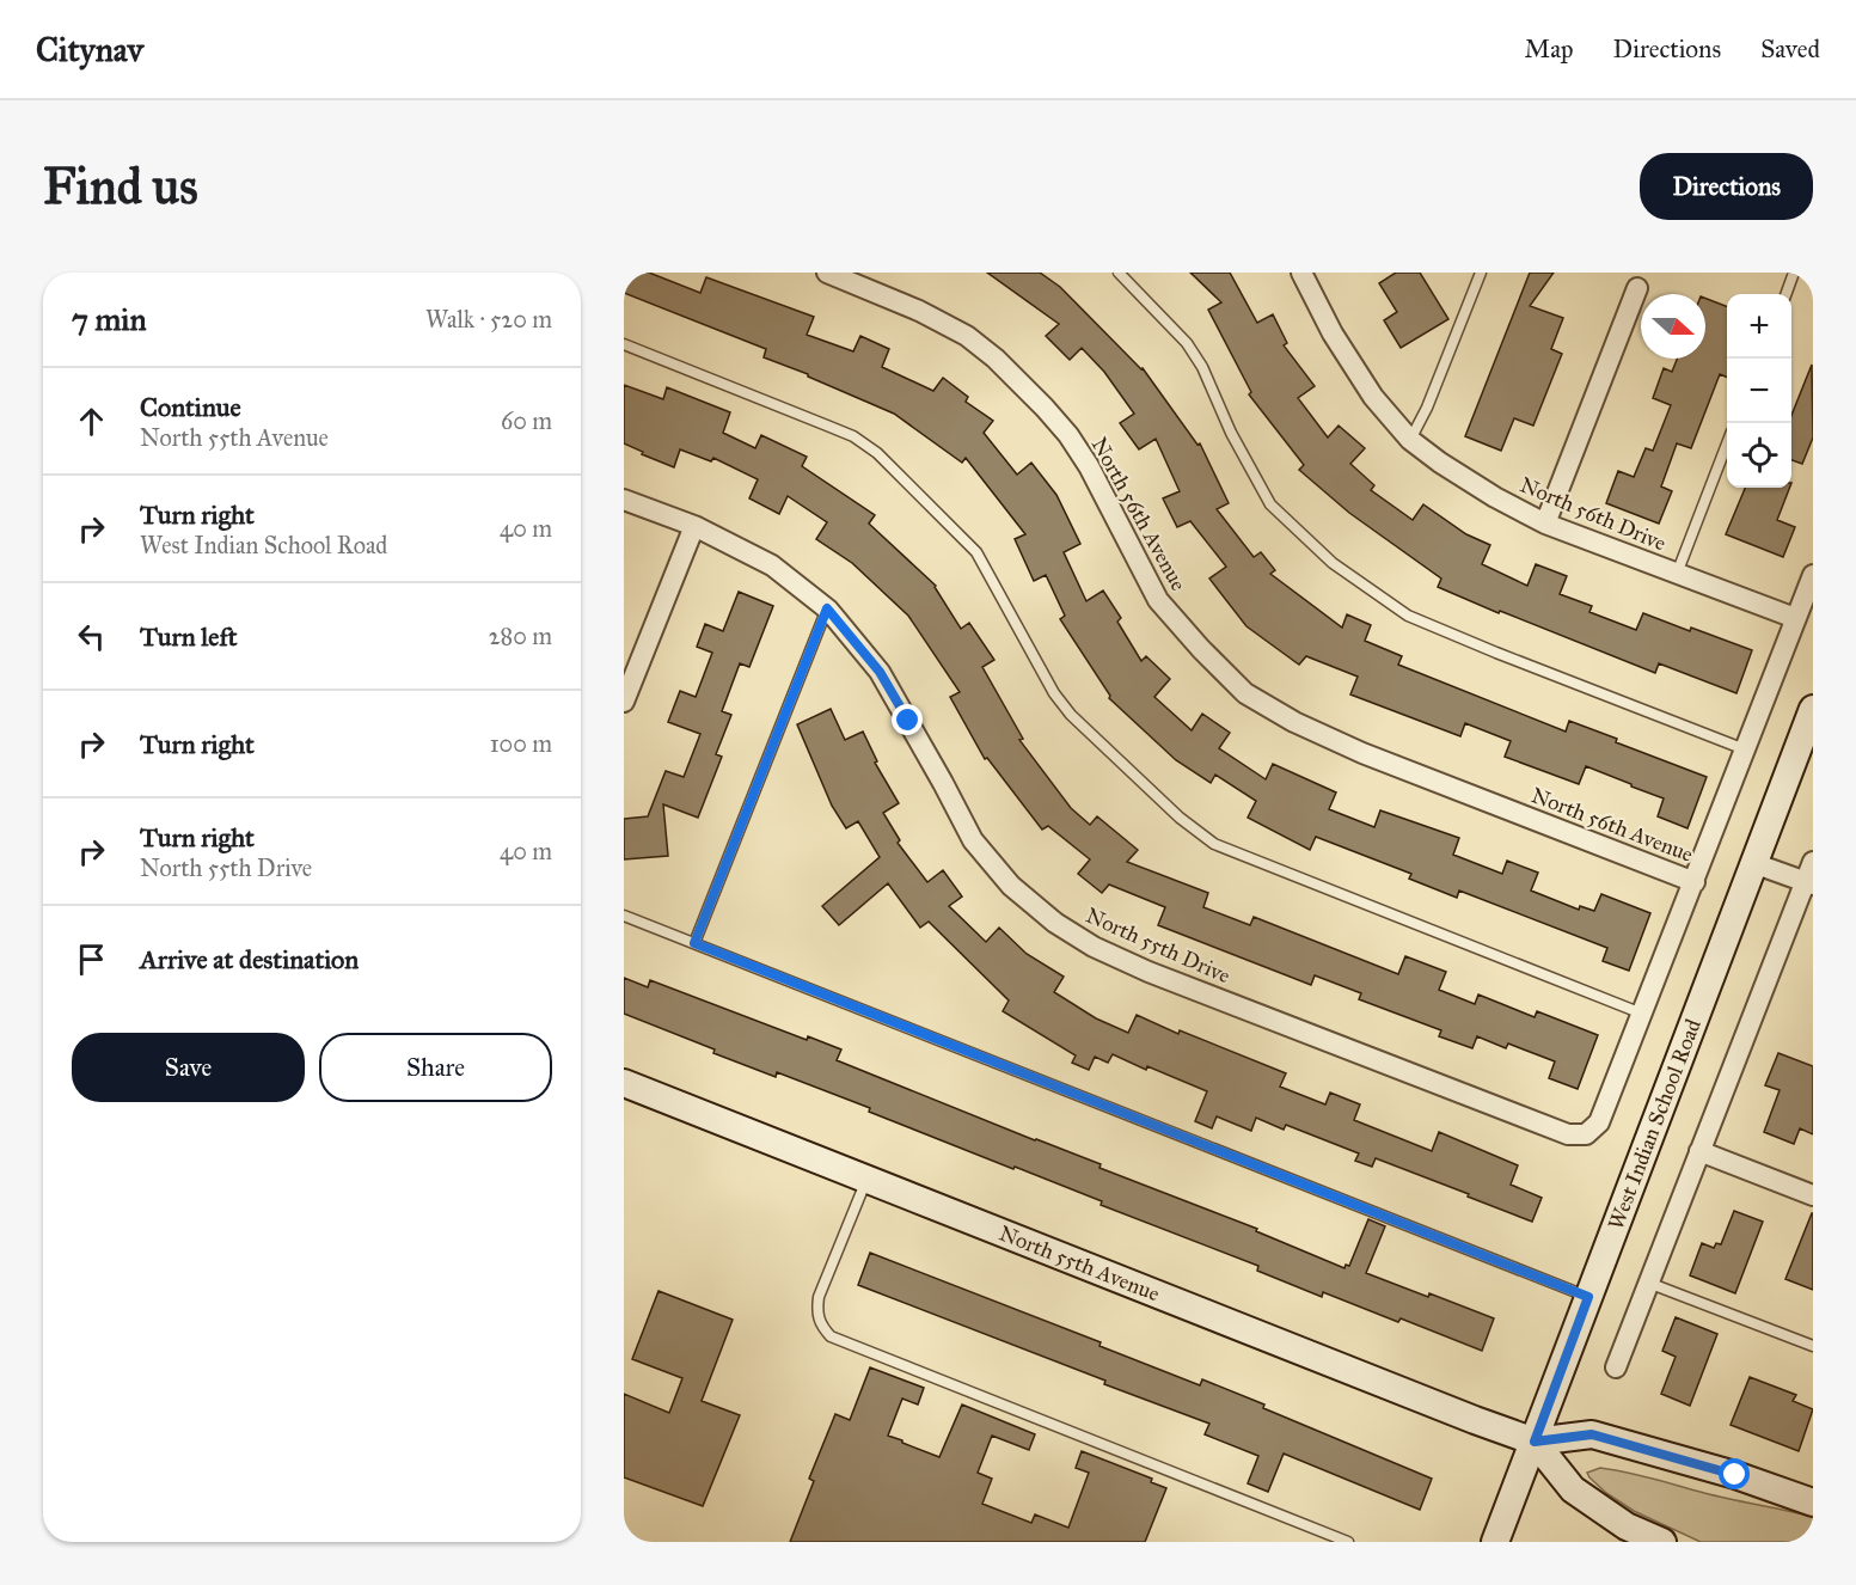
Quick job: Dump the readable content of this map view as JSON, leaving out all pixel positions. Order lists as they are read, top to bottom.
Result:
{
  "streets": {
    "street": [
      "North 56th Avenue",
      "North 56th Drive",
      "North 55th Drive",
      "West Indian School Road",
      "North 55th Avenue"
    ]
  },
  "crossings": [
    ["West Indian School Road", "North 55th Avenue"]
  ],
  "north": "right",
  "page": {
    "header": "Citynav",
    "nav": ["Map", "Directions", "Saved"],
    "buttons": [
      "Directions",
      ["Save", "Share"]
    ],
    "title": "Find us",
    "heading": ["7 min", "Walk · 520 m"],
    "map_buttons": ["+", "−"],
    "list": [
      ["Continue", "North 55th Avenue", "60 m"],
      ["Turn right", "West Indian School Road", "40 m"],
      ["Turn left", "280 m"],
      ["Turn right", "100 m"],
      ["Turn right", "North 55th Drive", "40 m"],
      "Arrive at destination"
    ]
  }
}
